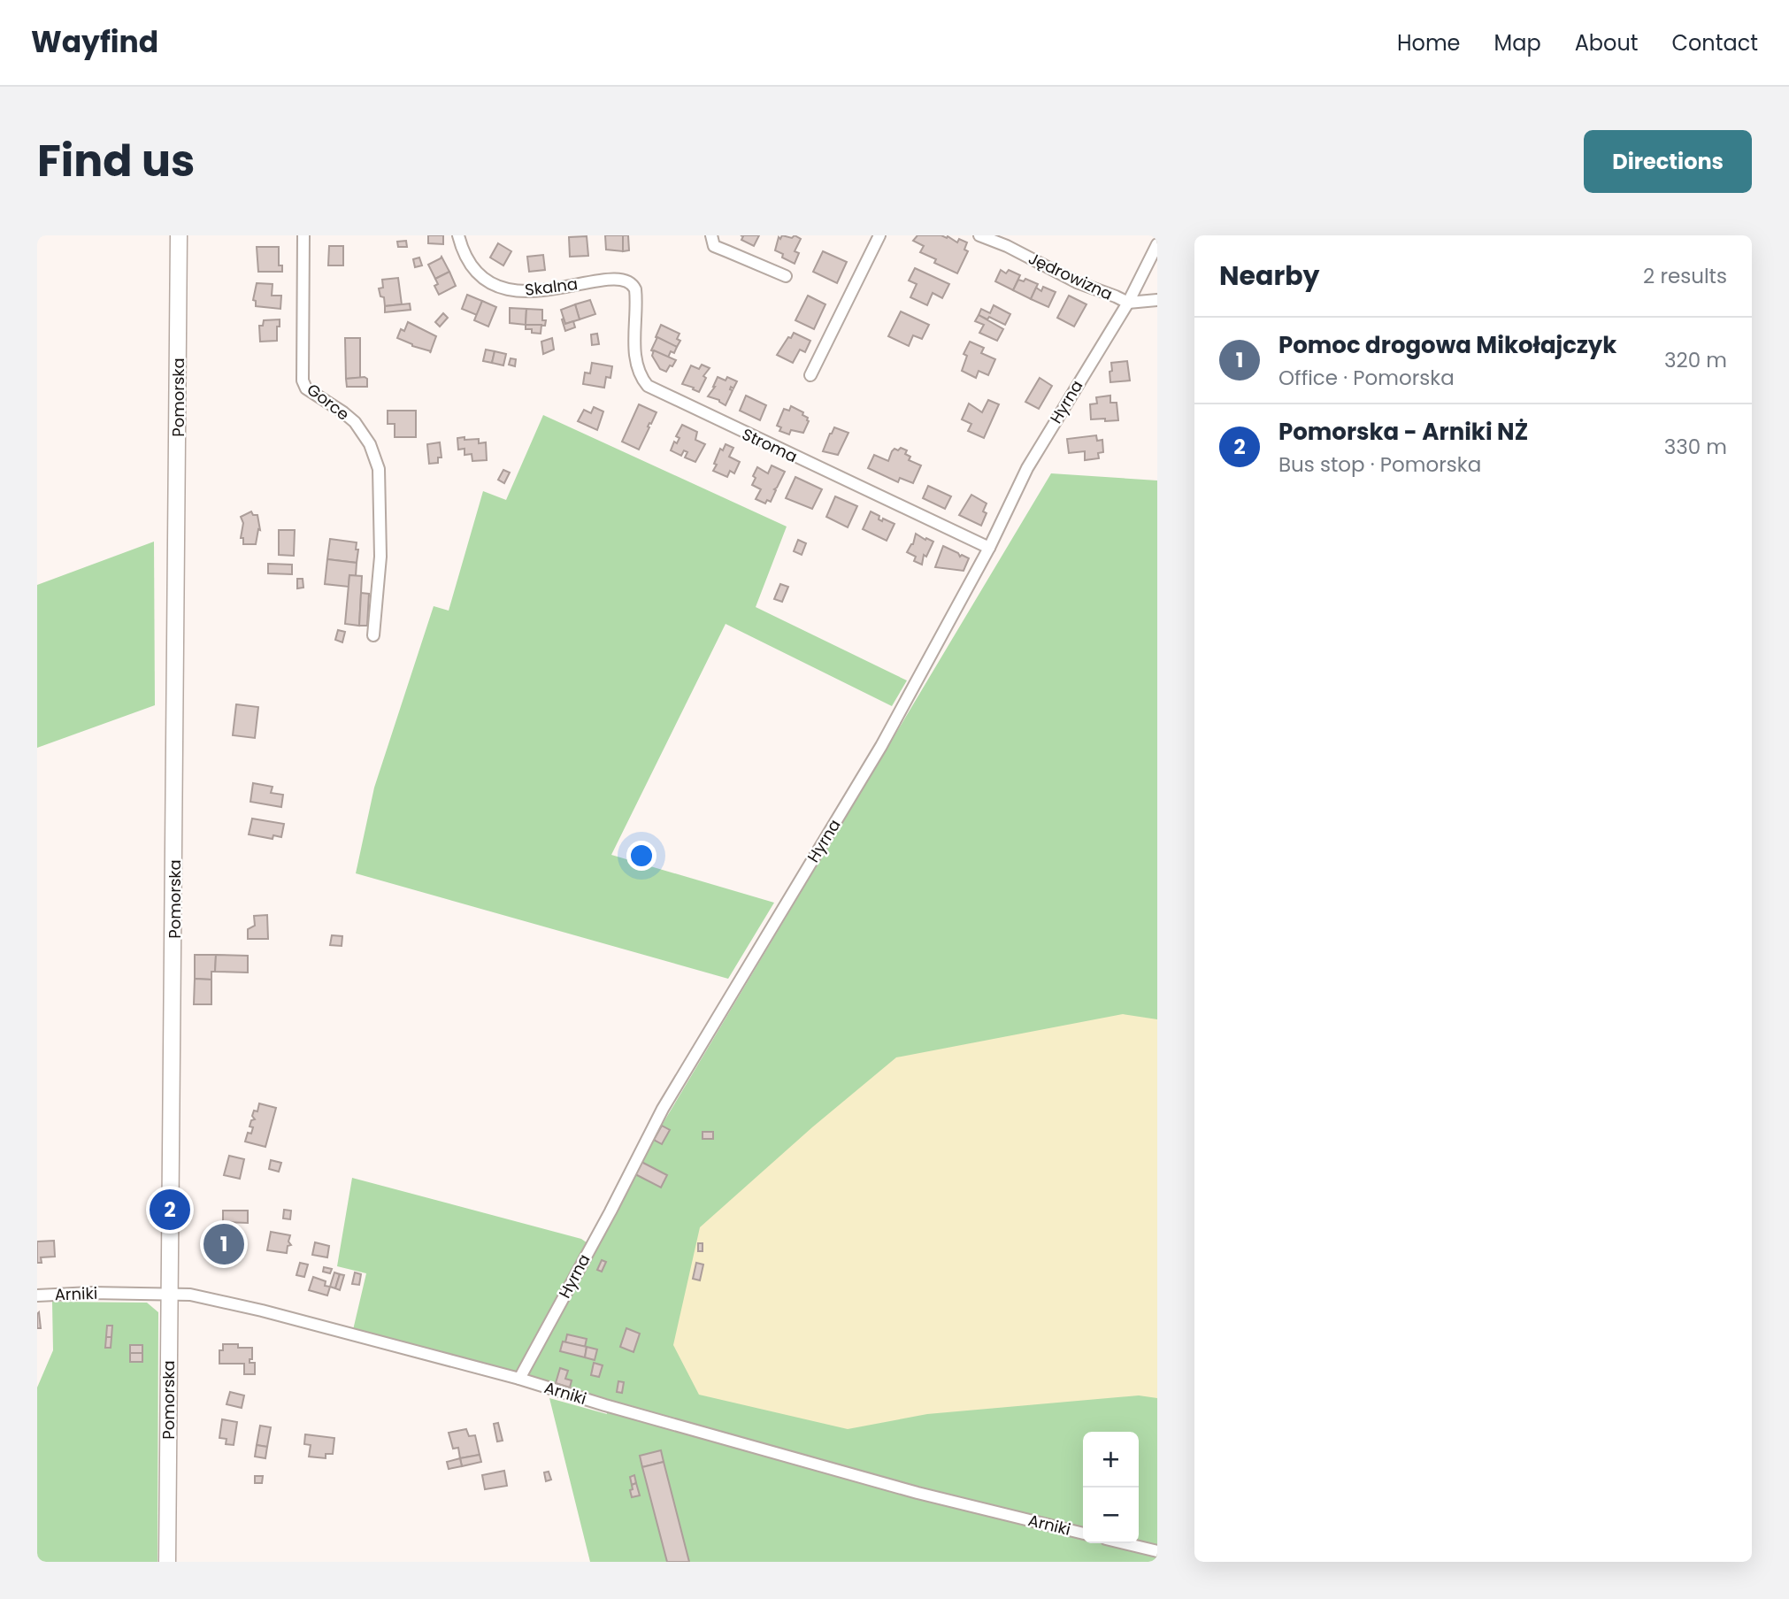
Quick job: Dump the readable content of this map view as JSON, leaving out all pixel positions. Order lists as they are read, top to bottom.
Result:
{
  "streets": {
    "street": [
      "Jędrowizna",
      "Skalna",
      "Pomorska",
      "Gorce",
      "Hyrna",
      "Stroma",
      "Arniki"
    ]
  },
  "crossings": [
    ["Jędrowizna", "Hyrna"],
    ["Skalna", "Stroma"],
    ["Pomorska", "Arniki"],
    ["Hyrna", "Stroma"],
    ["Hyrna", "Arniki"]
  ],
  "page": {
    "header": "Wayfind",
    "nav": [
      "Home",
      "Map",
      "About",
      "Contact"
    ],
    "title": "Find us",
    "buttons": "Directions",
    "heading": ["Nearby", "2 results"],
    "list": [
      {
        "mark": "1",
        "name": "Pomoc drogowa Mikołajczyk",
        "note": "Office · Pomorska",
        "value": "320 m"
      },
      {
        "mark": "2",
        "name": "Pomorska - Arniki NŻ",
        "note": "Bus stop · Pomorska",
        "value": "330 m"
      }
    ],
    "pins": ["2", "1"],
    "map_buttons": ["+", "−"]
  }
}
